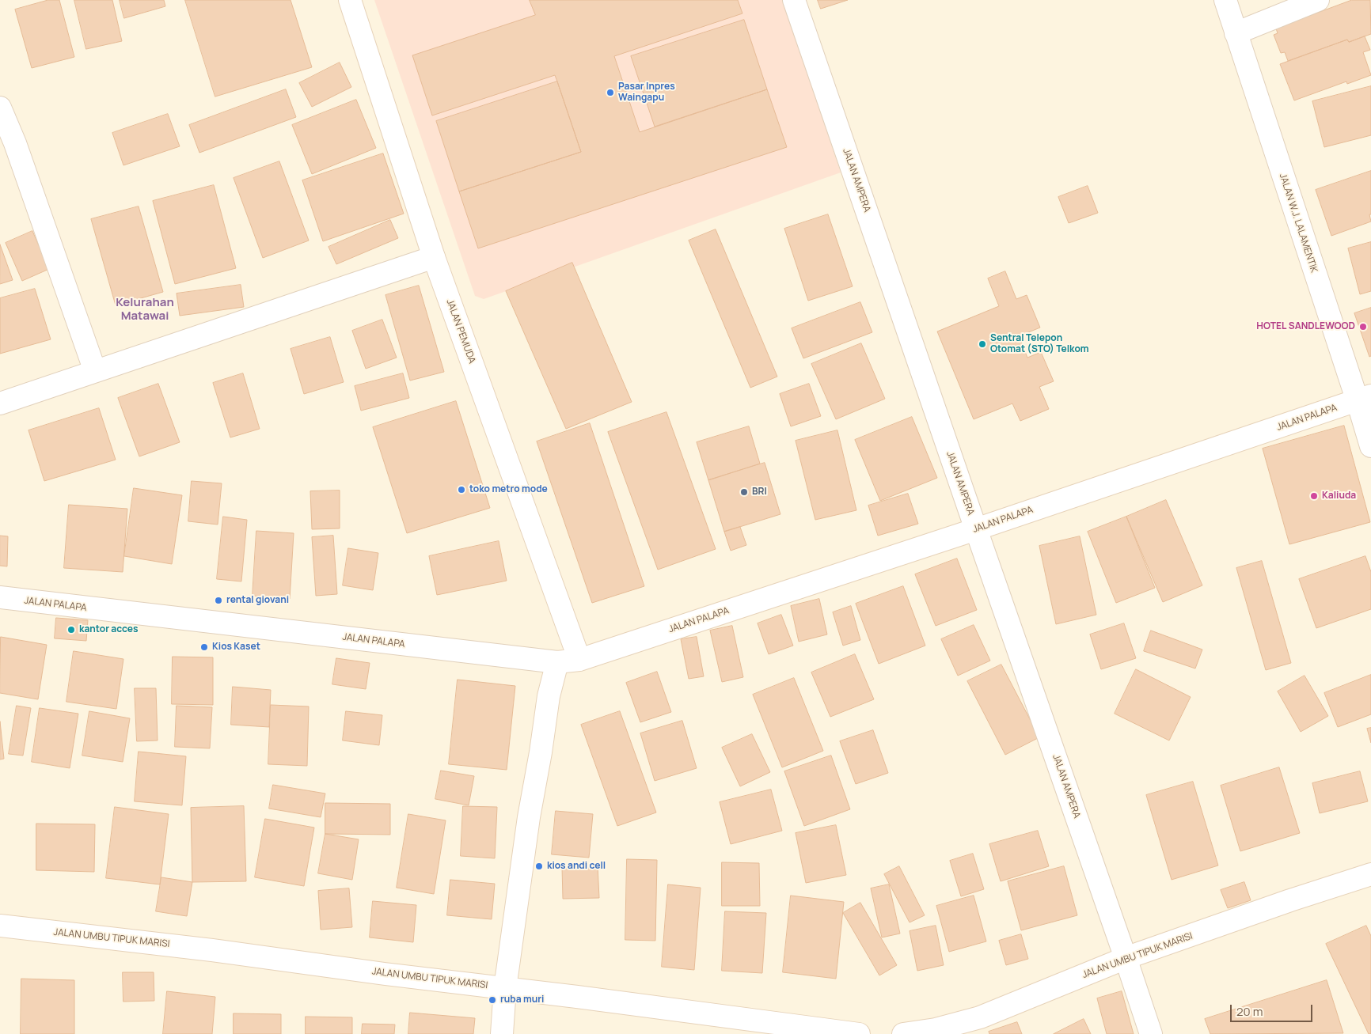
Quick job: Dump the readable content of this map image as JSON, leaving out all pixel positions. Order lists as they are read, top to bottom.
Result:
{
  "streets": {
    "street": [
      "JALAN AMPERA",
      "JALAN W.J. LALAMENTIK",
      "JALAN PEMUDA",
      "JALAN PALAPA",
      "JALAN UMBU TIPUK MARISI"
    ]
  },
  "crossings": [
    ["JALAN AMPERA", "JALAN PALAPA"],
    ["JALAN AMPERA", "JALAN UMBU TIPUK MARISI"],
    ["JALAN W.J. LALAMENTIK", "JALAN PALAPA"],
    ["JALAN PEMUDA", "JALAN PALAPA"]
  ],
  "districts": ["Kelurahan Matawai"],
  "places": [
    "Pasar Inpres Waingapu",
    "HOTEL SANDLEWOOD",
    "Sentral Telepon Otomat (STO) Telkom",
    "toko metro mode",
    "BRI",
    "Kaliuda",
    "rental giovani",
    "kantor acces",
    "Kios Kaset",
    "kios andi cell",
    "ruba muri"
  ],
  "scale_bar": "20 m"
}
